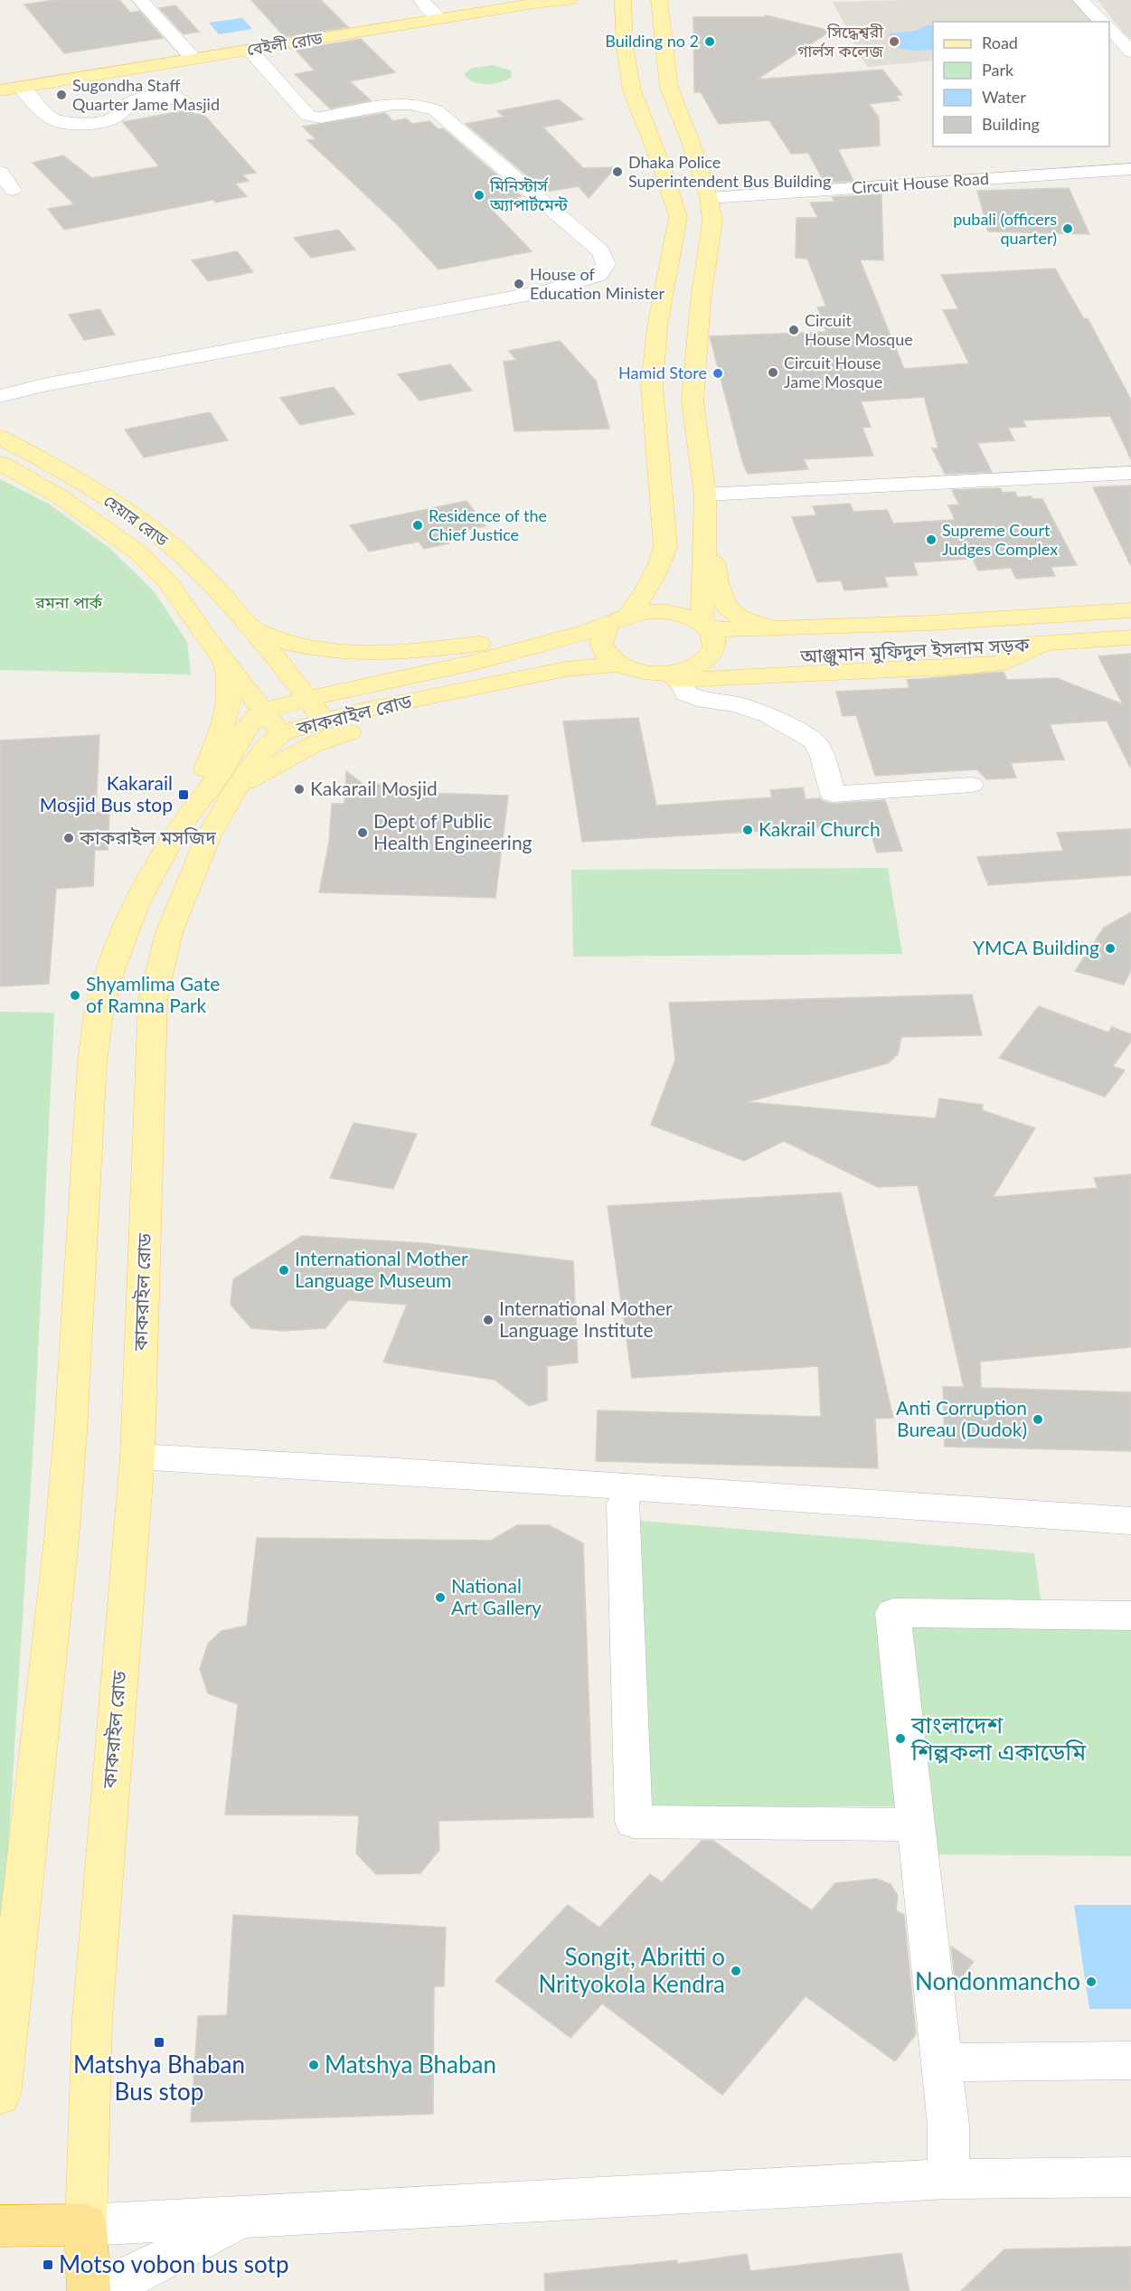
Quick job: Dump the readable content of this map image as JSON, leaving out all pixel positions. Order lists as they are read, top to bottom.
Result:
{
  "streets": {
    "main road": [
      "বেইলী রোড",
      "হেয়ার রোড",
      "আঞ্জুমান মুফিদুল ইসলাম সড়ক",
      "কাকরাইল রোড"
    ],
    "street": ["Circuit House Road"]
  },
  "crossings": [
    ["হেয়ার রোড", "কাকরাইল রোড"],
    ["আঞ্জুমান মুফিদুল ইসলাম সড়ক", "কাকরাইল রোড"]
  ],
  "parks": ["রমনা পার্ক"],
  "places": {
    "other": [
      "Building no 2",
      "সিদ্ধেশ্বরী গার্লস কলেজ",
      "Sugondha Staff Quarter Jame Masjid",
      "Dhaka Police Superintendent Bus Building",
      "মিনিস্টার্স অ্যাপার্টমেন্ট",
      "pubali (officers quarter)",
      "House of Education Minister",
      "Circuit House Mosque",
      "Circuit House Jame Mosque",
      "Hamid Store",
      "Residence of the Chief Justice",
      "Supreme Court Judges Complex",
      "Kakarail Mosjid",
      "Kakrail Church",
      "Dept of Public Health Engineering",
      "কাকরাইল মসজিদ",
      "YMCA Building",
      "Shyamlima Gate of Ramna Park",
      "International Mother Language Museum",
      "International Mother Language Institute",
      "Anti Corruption Bureau (Dudok)",
      "National Art Gallery",
      "বাংলাদেশ শিল্পকলা একাডেমি",
      "Songit, Abritti o Nrityokola Kendra",
      "Nondonmancho",
      "Matshya Bhaban"
    ],
    "transit": ["Kakarail Mosjid Bus stop", "Matshya Bhaban Bus stop", "Motso vobon bus sotp"]
  },
  "legend": [
    "Road",
    "Park",
    "Water",
    "Building"
  ]
}
